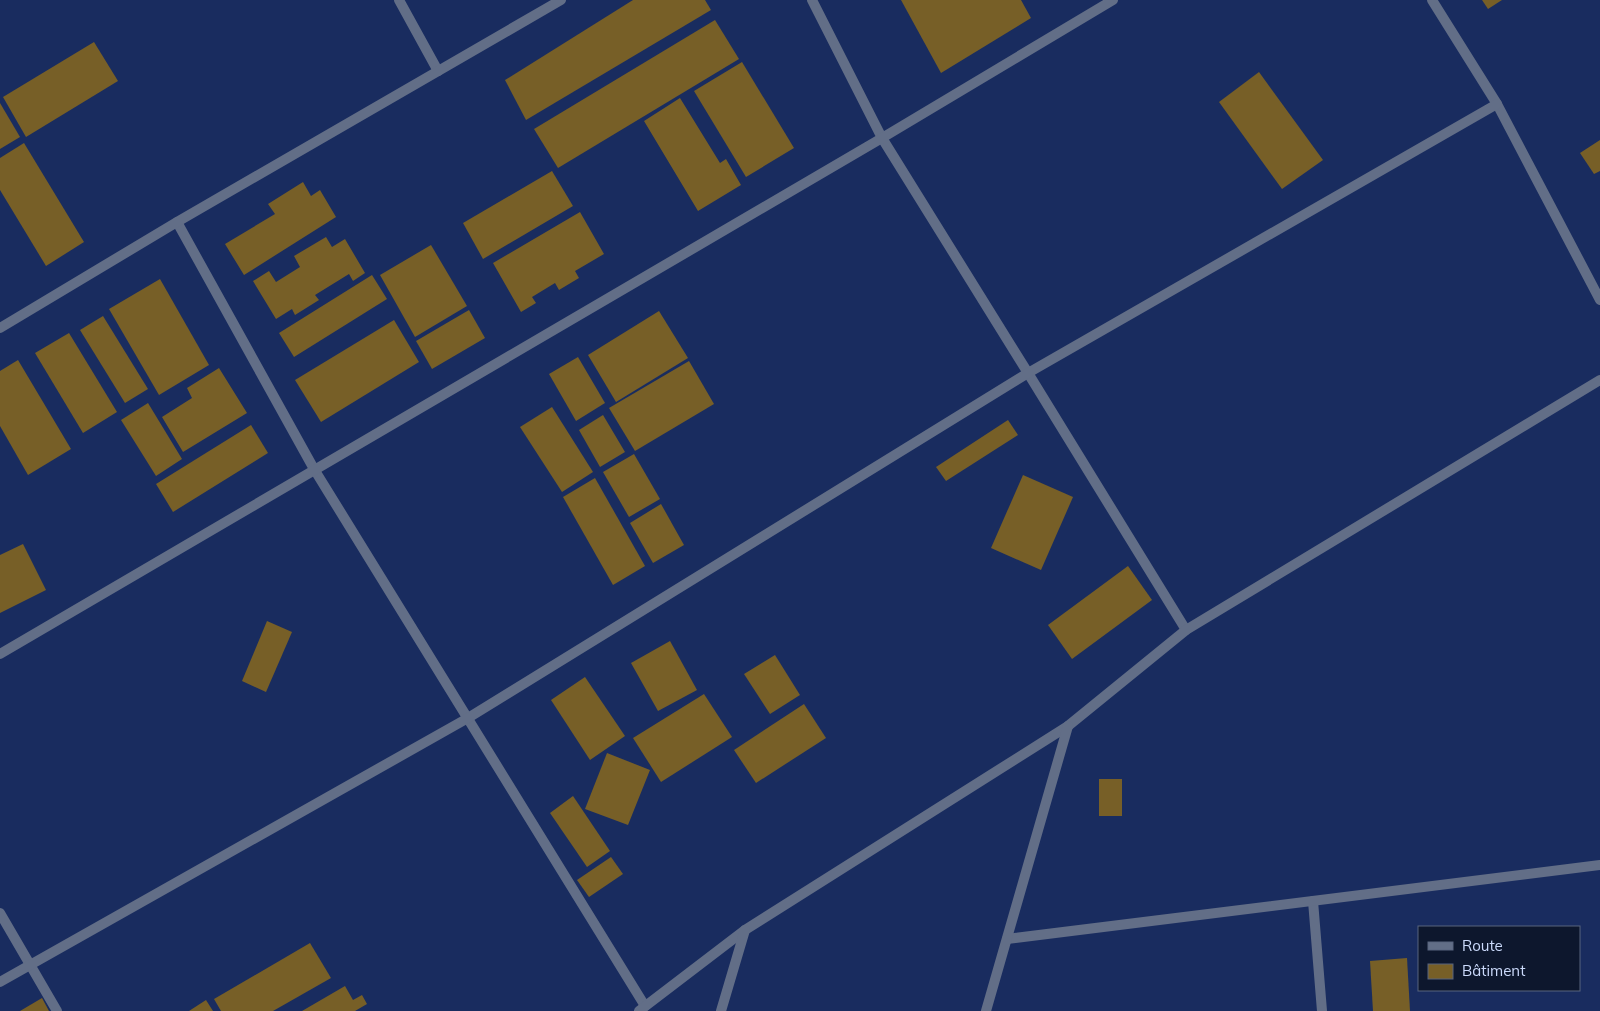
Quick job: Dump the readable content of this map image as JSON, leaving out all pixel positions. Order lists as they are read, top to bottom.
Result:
{
  "legend": ["Route", "Bâtiment"]
}
